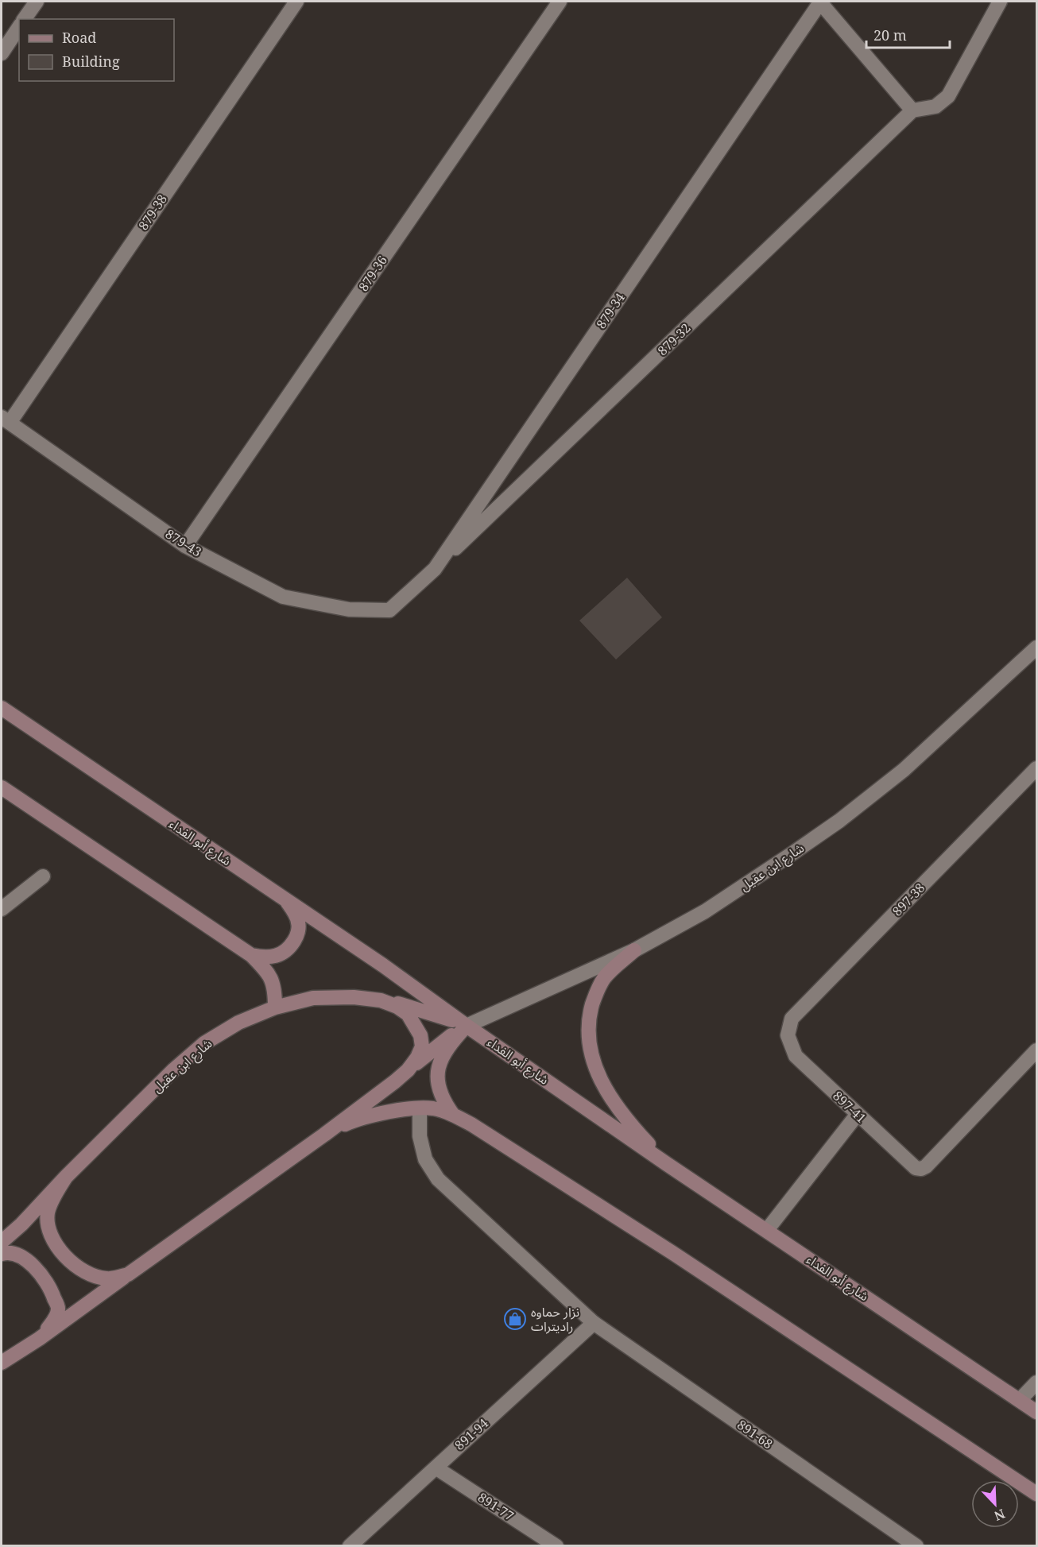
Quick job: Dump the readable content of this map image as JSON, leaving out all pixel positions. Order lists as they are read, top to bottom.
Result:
{
  "streets": {
    "main road": ["شارع أبو الفداء", "شارع ابن عقيل"],
    "street": [
      "879-38",
      "879-36",
      "879-34",
      "879-32",
      "879-43",
      "897-38",
      "897-41",
      "891-94",
      "891-68",
      "891-77"
    ]
  },
  "crossings": [
    ["879-38", "879-43"],
    ["879-36", "879-43"],
    ["879-34", "879-32"],
    ["879-34", "879-43"],
    ["شارع أبو الفداء", "شارع ابن عقيل"],
    ["897-38", "897-41"],
    ["891-94", "891-68"],
    ["891-94", "891-77"]
  ],
  "places": {
    "shop": ["نزار حماوه راديترات"]
  },
  "legend": ["Road", "Building"],
  "scale_bar": "20 m",
  "north": "bottom right"
}
